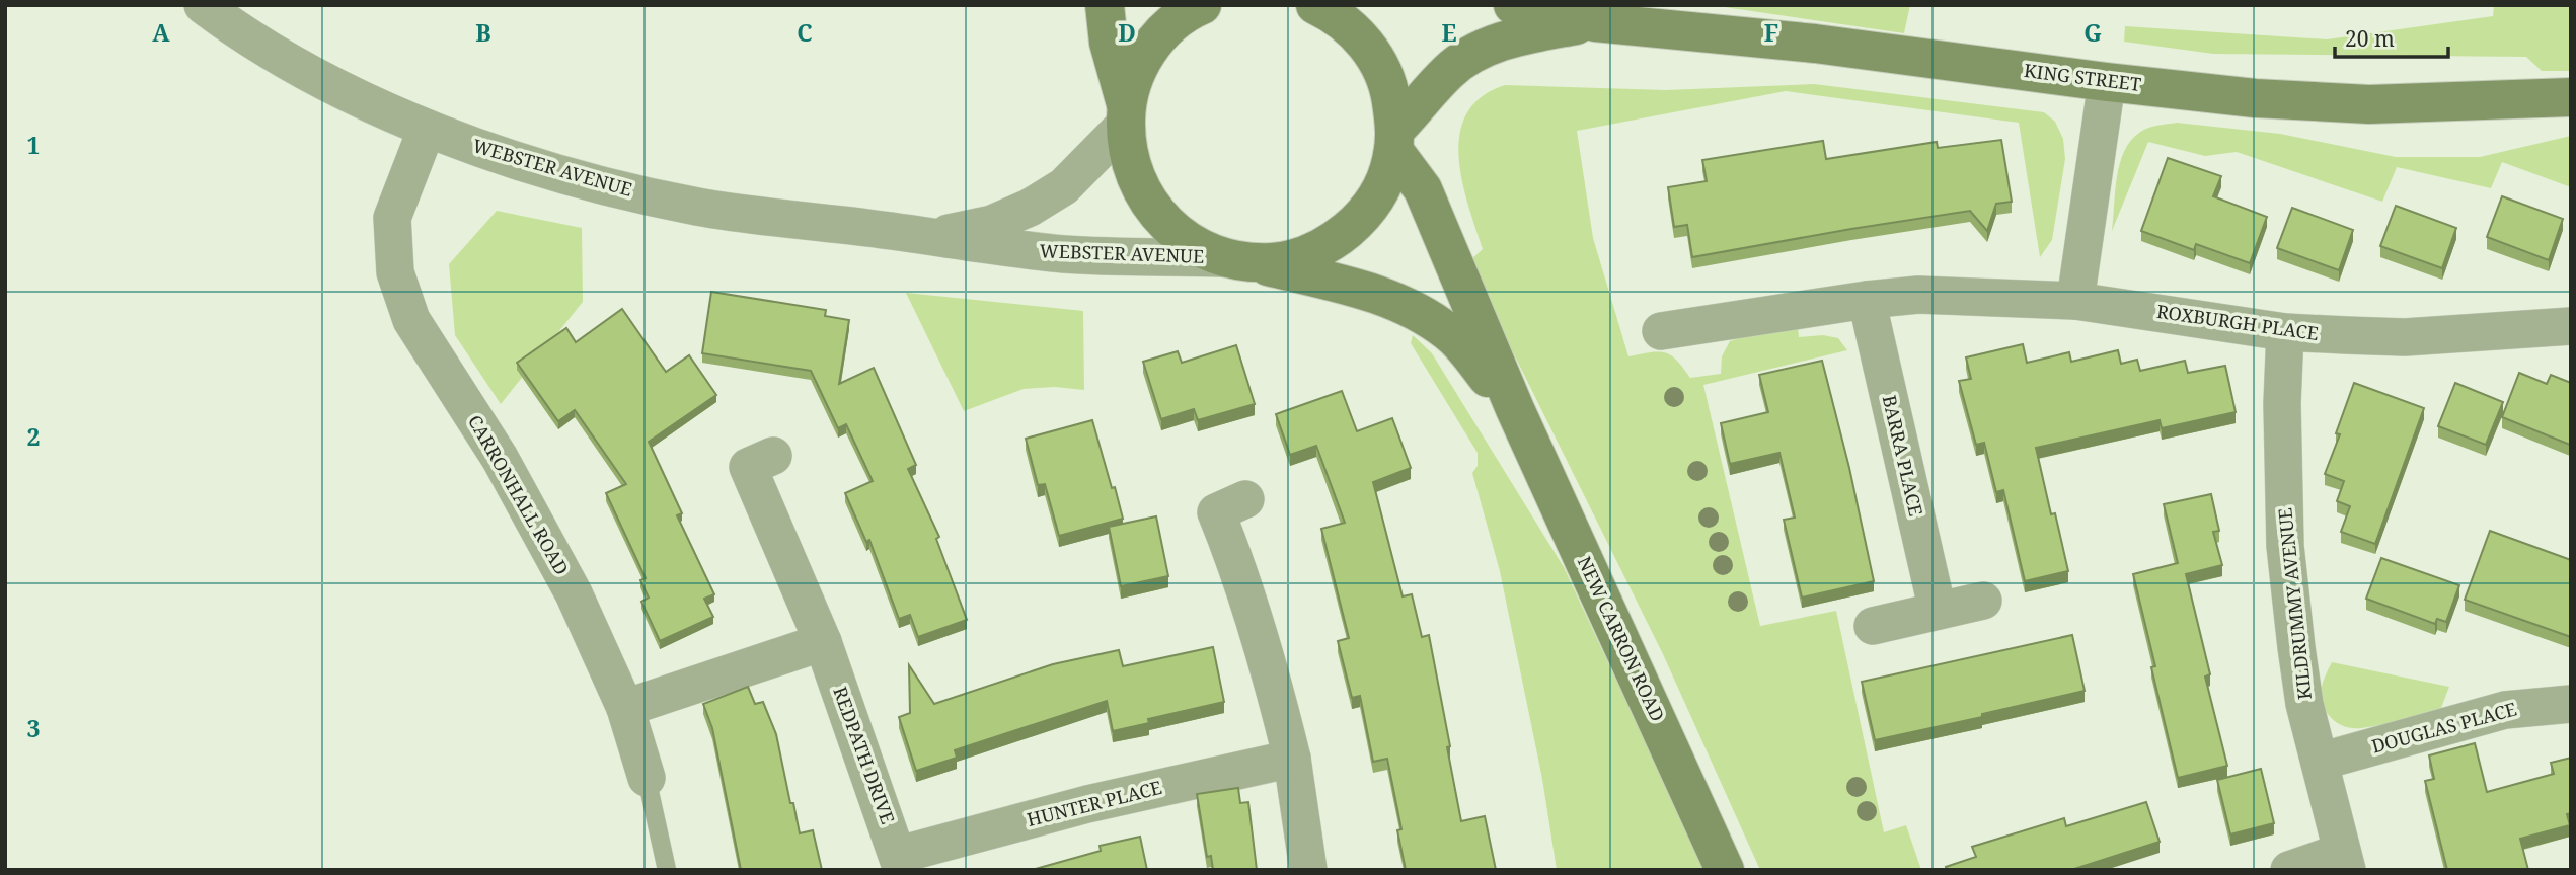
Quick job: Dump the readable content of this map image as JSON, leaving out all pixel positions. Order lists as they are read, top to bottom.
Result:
{
  "streets": {
    "main road": ["KING STREET", "NEW CARRON ROAD"],
    "street": [
      "WEBSTER AVENUE",
      "ROXBURGH PLACE",
      "BARRA PLACE",
      "CARRONHALL ROAD",
      "KILDRUMMY AVENUE",
      "DOUGLAS PLACE",
      "REDPATH DRIVE",
      "HUNTER PLACE"
    ]
  },
  "crossings": [
    ["KING STREET", "NEW CARRON ROAD"],
    ["WEBSTER AVENUE", "CARRONHALL ROAD"],
    ["WEBSTER AVENUE", "NEW CARRON ROAD"],
    ["ROXBURGH PLACE", "BARRA PLACE"],
    ["ROXBURGH PLACE", "KILDRUMMY AVENUE"],
    ["KILDRUMMY AVENUE", "DOUGLAS PLACE"],
    ["REDPATH DRIVE", "HUNTER PLACE"]
  ],
  "scale_bar": "20 m",
  "grid": {
    "columns": [
      "A",
      "B",
      "C",
      "D",
      "E",
      "F",
      "G"
    ],
    "rows": ["1", "2", "3"]
  }
}
